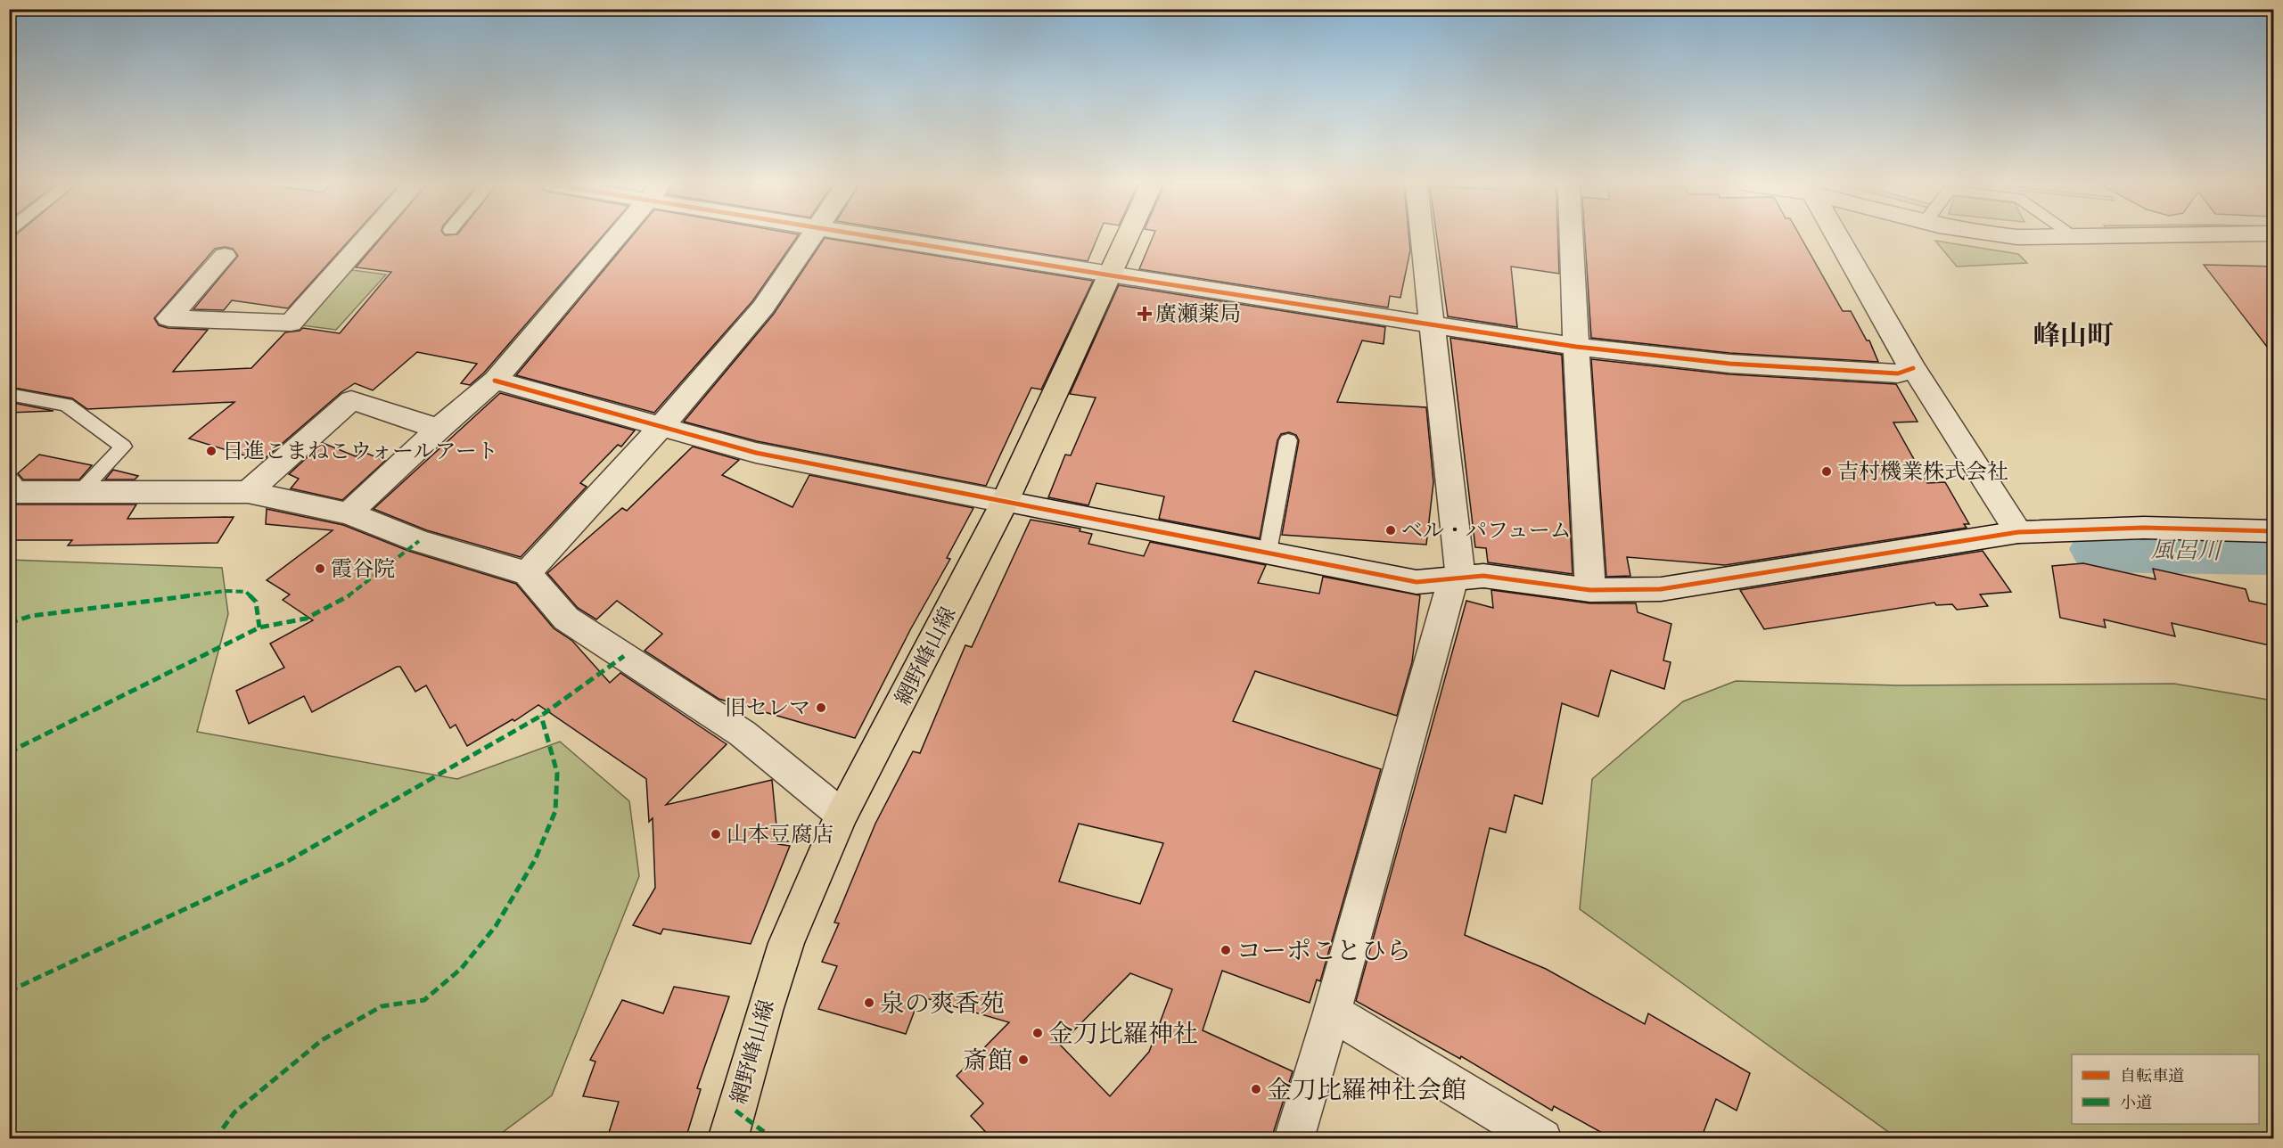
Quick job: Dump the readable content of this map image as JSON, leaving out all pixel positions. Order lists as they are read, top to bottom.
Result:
{
  "streets": {
    "main road": ["網野峰山線"]
  },
  "districts": ["峰山町"],
  "water": ["風呂川"],
  "places": {
    "health": ["廣瀬薬局"],
    "other": [
      "日進こまねこウォールアート",
      "吉村機業株式会社",
      "ベル・パフューム",
      "霞谷院",
      "旧セレマ",
      "山本豆腐店",
      "コーポことひら",
      "泉の爽香苑",
      "金刀比羅神社",
      "斎館",
      "金刀比羅神社会館"
    ]
  },
  "legend": ["自転車道", "小道"]
}
